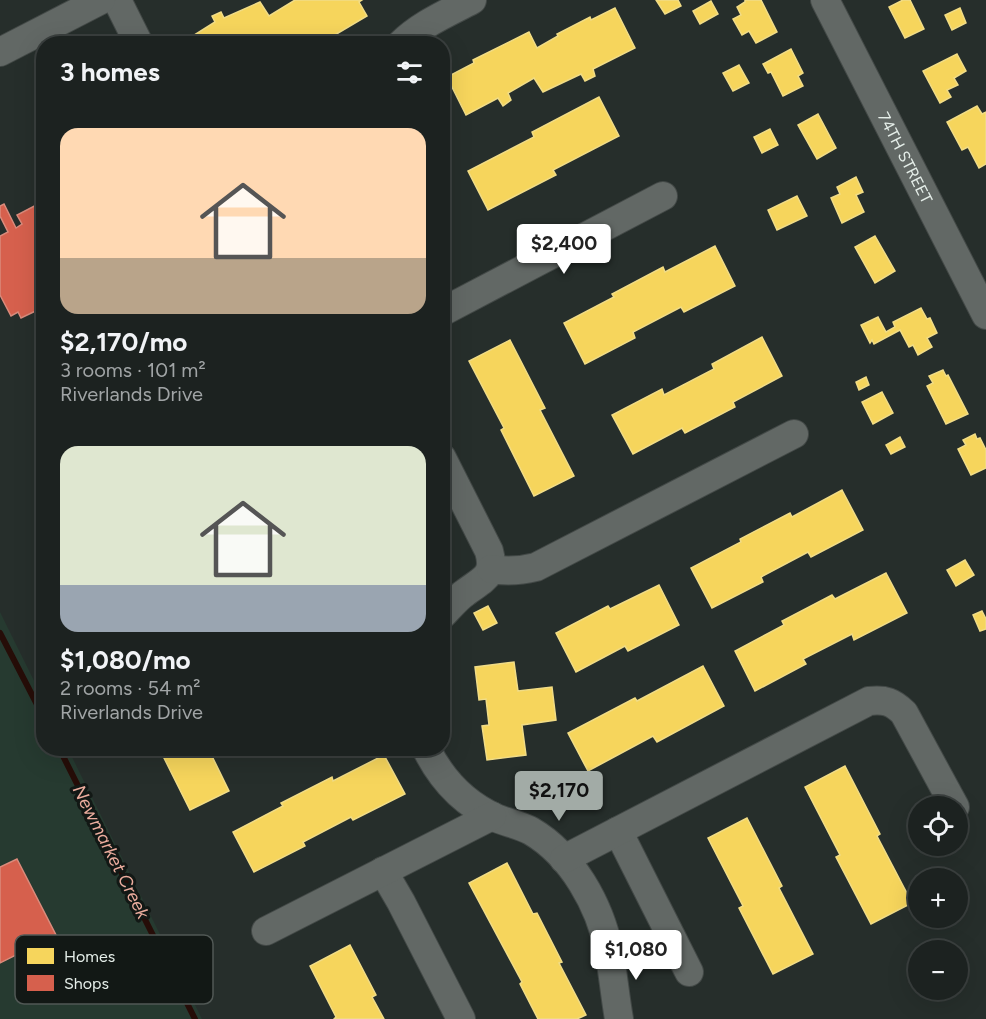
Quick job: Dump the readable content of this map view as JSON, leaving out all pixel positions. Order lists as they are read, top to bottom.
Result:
{
  "streets": {
    "street": ["74TH STREET"]
  },
  "water": ["Newmarket Creek"],
  "legend": ["Homes", "Shops"],
  "page": {
    "heading": "3 homes",
    "list": [
      {
        "name": "$2,170/mo",
        "note": "3 rooms · 101 m² · Riverlands Drive"
      },
      {
        "name": "$1,080/mo",
        "note": "2 rooms · 54 m² · Riverlands Drive"
      }
    ],
    "price": ["$2,400", "$2,170", "$1,080"],
    "map_buttons": ["+", "−"]
  }
}
